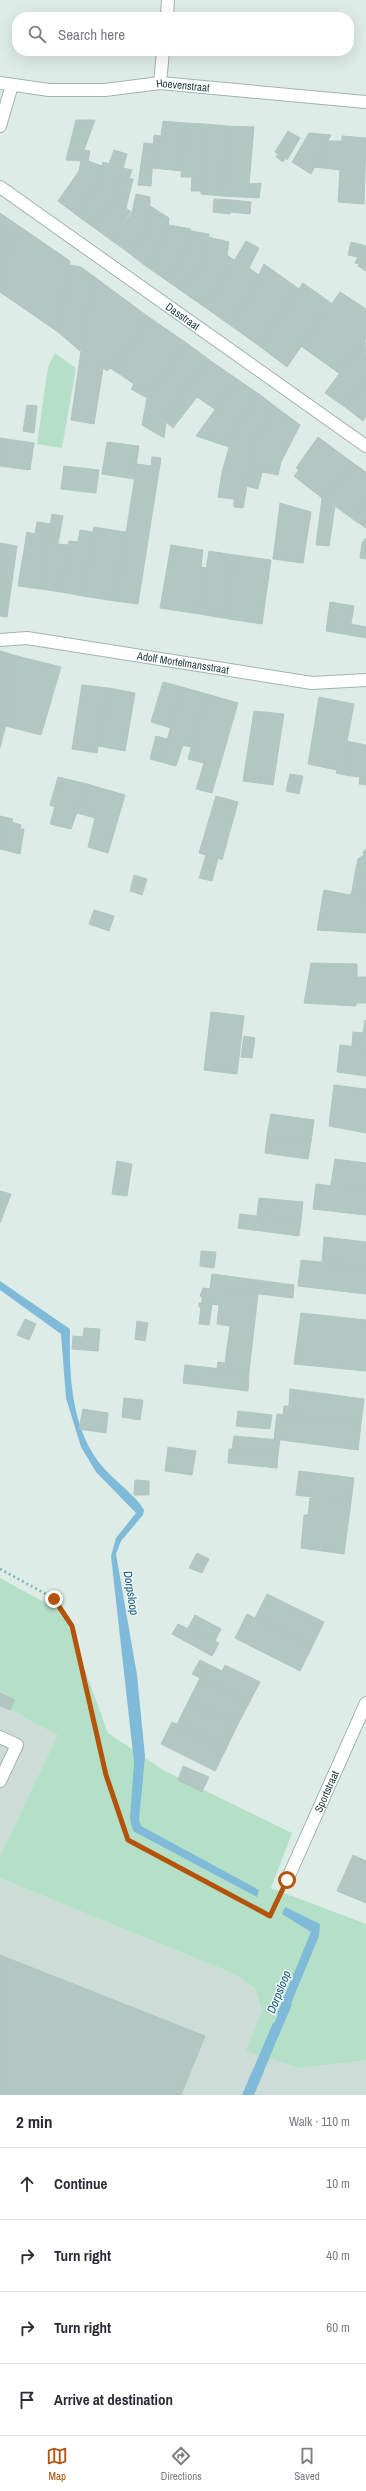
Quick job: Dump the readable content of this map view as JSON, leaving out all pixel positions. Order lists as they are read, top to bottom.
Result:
{
  "streets": {
    "street": [
      "Hoevenstraat",
      "Dasstraat",
      "Adolf Mortelmansstraat",
      "Sportstraat"
    ]
  },
  "water": ["Dorpsloop"],
  "page": {
    "search": "Search here",
    "heading": ["2 min", "Walk · 110 m"],
    "list": [
      ["Continue", "10 m"],
      ["Turn right", "40 m"],
      ["Turn right", "60 m"],
      "Arrive at destination"
    ],
    "nav": ["Map", "Directions", "Saved"]
  }
}
